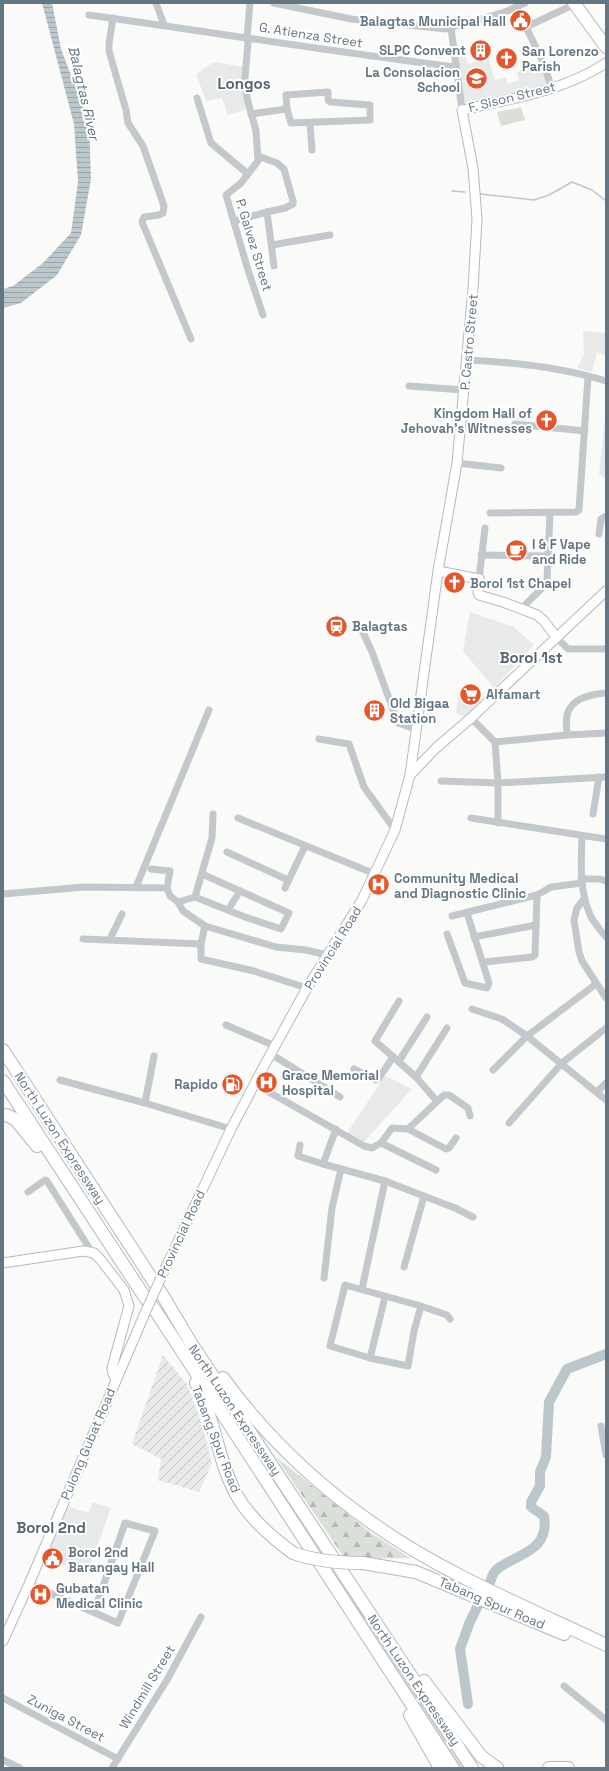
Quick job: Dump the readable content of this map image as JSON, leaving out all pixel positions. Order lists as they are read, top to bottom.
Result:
{
  "streets": {
    "highway": ["North Luzon Expressway", "Tabang Spur Road"],
    "main road": [
      "F. Sison Street",
      "P. Castro Street",
      "Provincial Road",
      "Pulong Gubat Road"
    ],
    "street": [
      "G. Atienza Street",
      "P. Galvez Street",
      "Windmill Street",
      "Zuniga Street"
    ]
  },
  "crossings": [
    ["G. Atienza Street", "P. Castro Street"],
    ["F. Sison Street", "P. Castro Street"],
    ["P. Castro Street", "Provincial Road"],
    ["Provincial Road", "Pulong Gubat Road"],
    ["North Luzon Expressway", "Tabang Spur Road"],
    ["Windmill Street", "Zuniga Street"]
  ],
  "districts": ["Longos", "Borol 1st", "Borol 2nd"],
  "water": ["Balagtas River"],
  "places": {
    "public building": ["Balagtas Municipal Hall", "Borol 2nd Barangay Hall"],
    "building": ["SLPC Convent", "Old Bigaa Station"],
    "church": ["San Lorenzo Parish", "Kingdom Hall of Jehovah's Witnesses", "Borol 1st Chapel"],
    "school or university": ["La Consolacion School"],
    "cafe": ["I & F Vape and Ride"],
    "station": ["Balagtas"],
    "supermarket": ["Alfamart"],
    "hospital": ["Community Medical and Diagnostic Clinic", "Grace Memorial Hospital", "Gubatan Medical Clinic"],
    "fuel station": ["Rapido"]
  }
}
